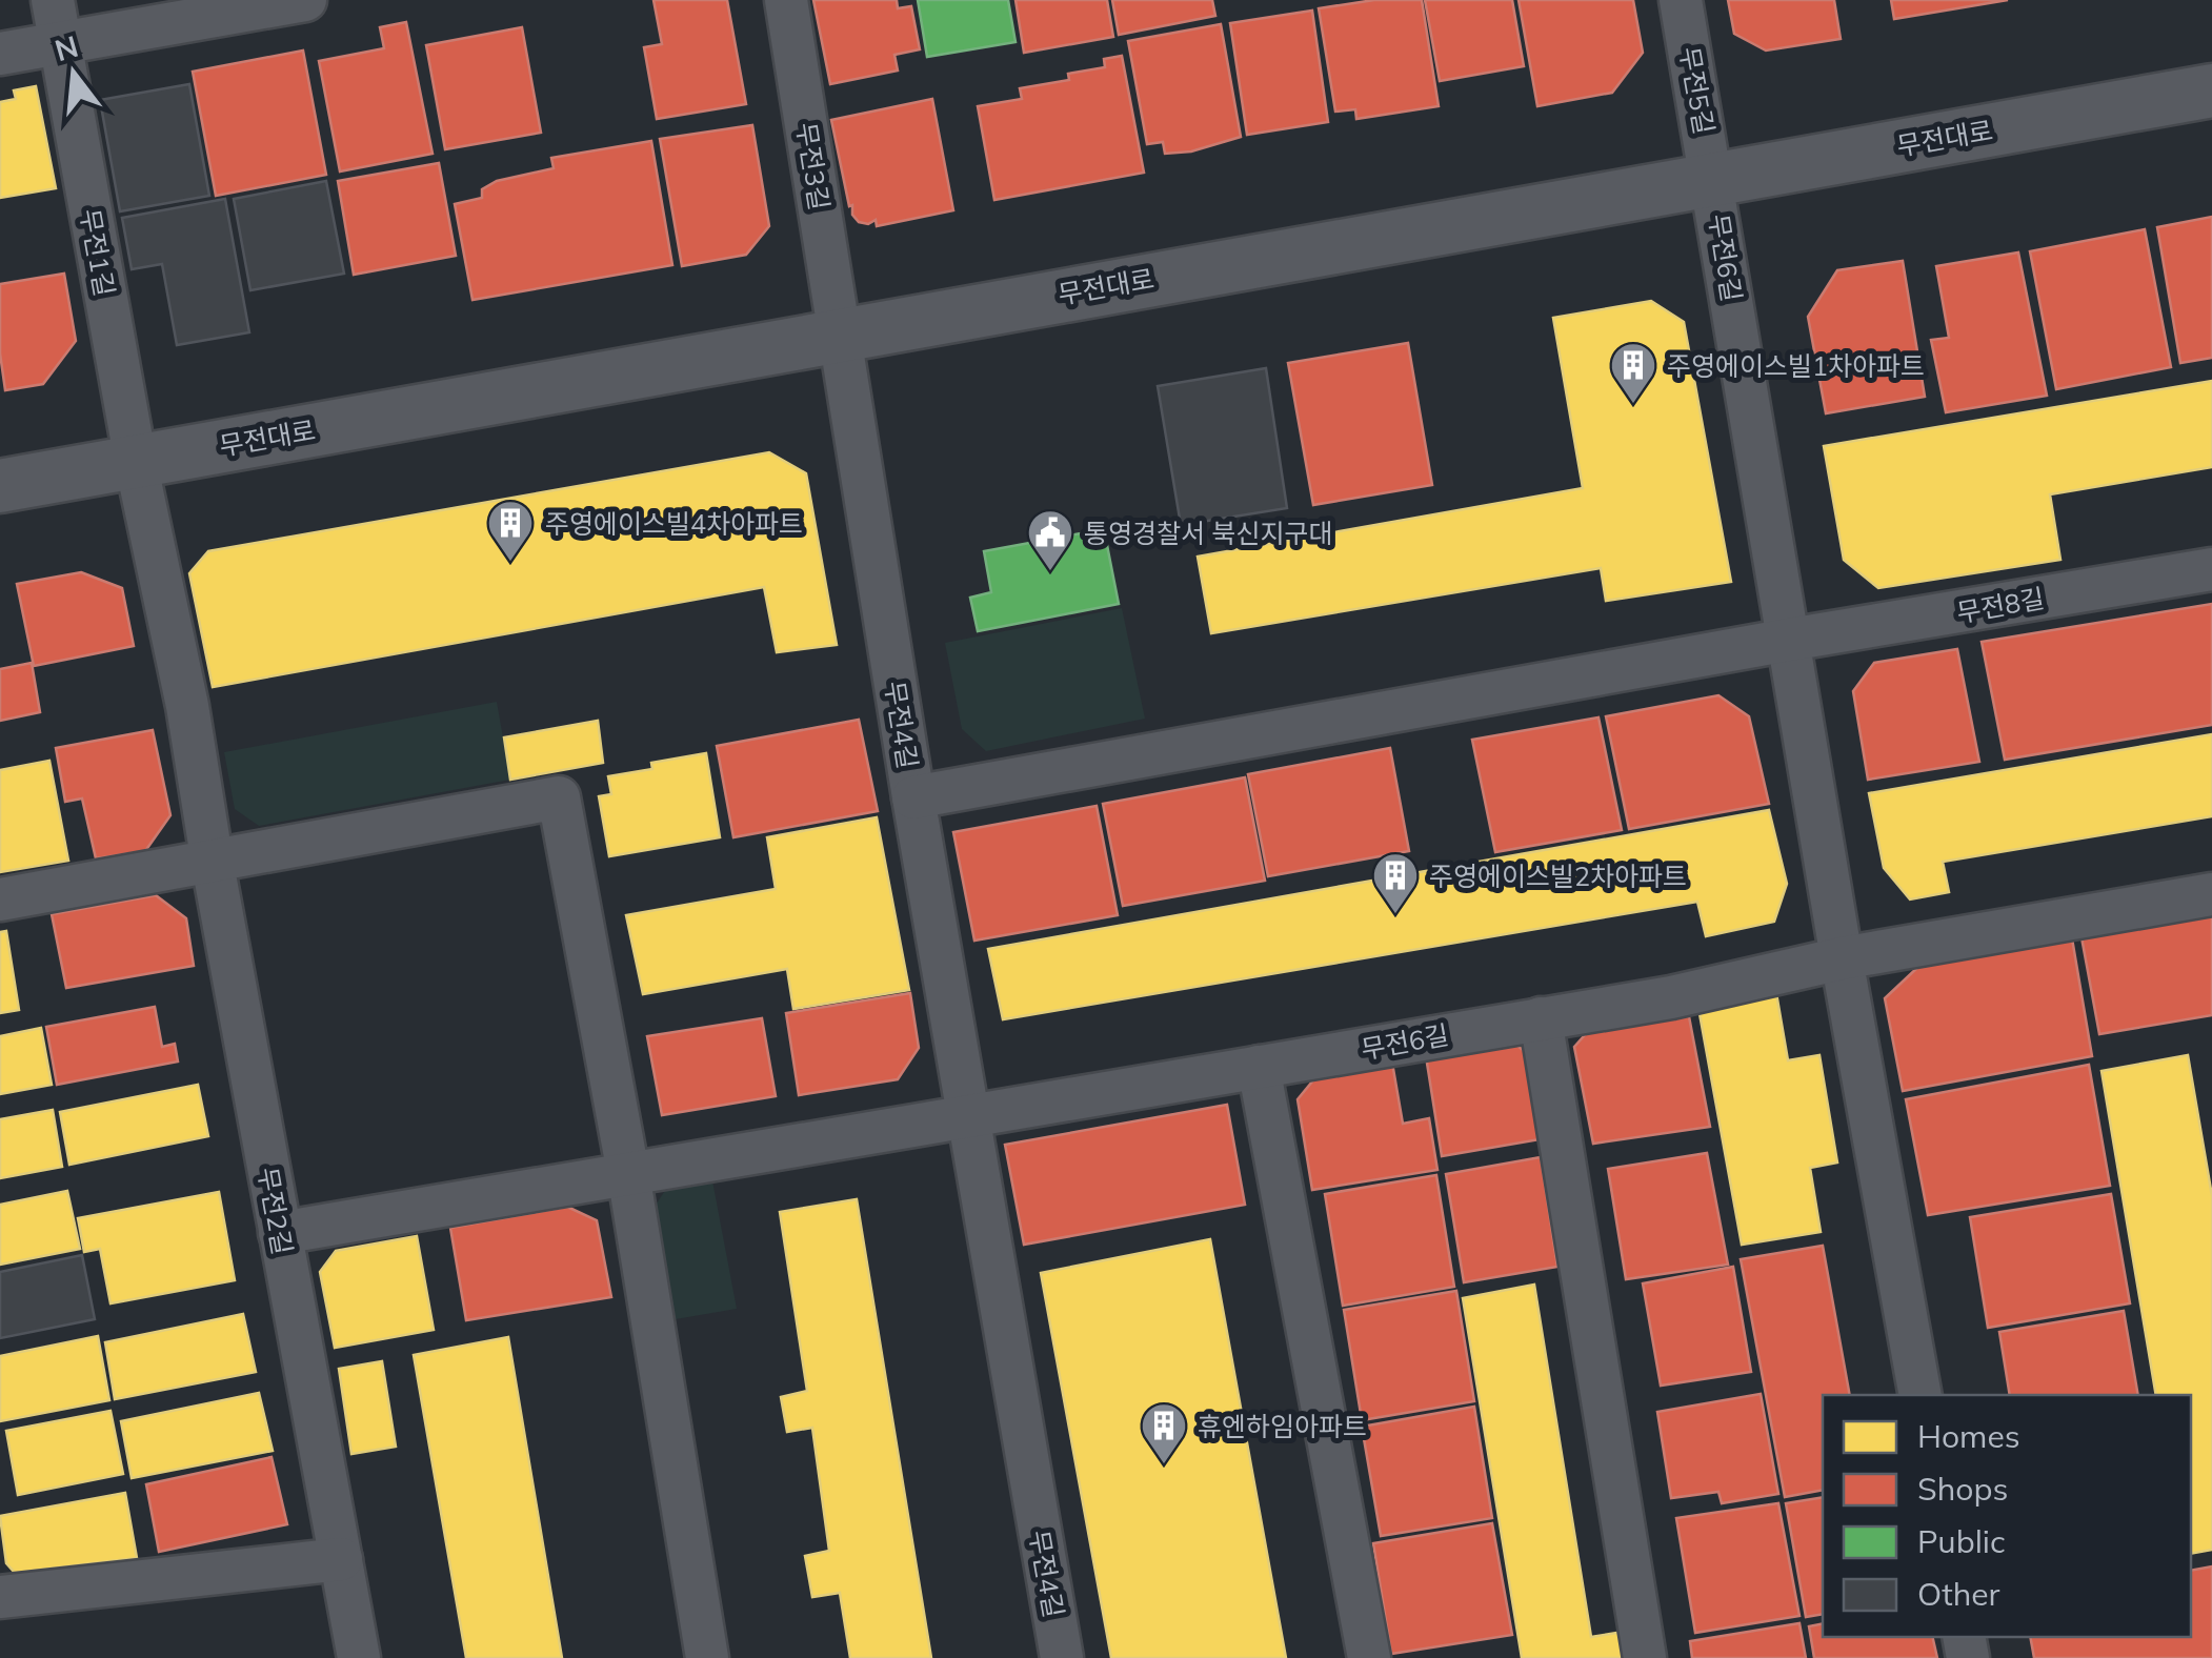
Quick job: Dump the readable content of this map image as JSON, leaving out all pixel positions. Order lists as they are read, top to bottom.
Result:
{
  "streets": {
    "street": [
      "무전5길",
      "무전대로",
      "무전3길",
      "무전1길",
      "무전6길",
      "무전8길",
      "무전4길",
      "무전2길"
    ]
  },
  "crossings": [
    ["무전5길", "무전대로"],
    ["무전5길", "무전6길"],
    ["무전대로", "무전3길"],
    ["무전대로", "무전1길"],
    ["무전대로", "무전6길"],
    ["무전대로", "무전4길"],
    ["무전대로", "무전2길"],
    ["무전3길", "무전4길"],
    ["무전1길", "무전2길"],
    ["무전6길", "무전8길"],
    ["무전6길", "무전4길"],
    ["무전8길", "무전4길"]
  ],
  "places": {
    "building": [
      "주영에이스빌1차아파트",
      "주영에이스빌4차아파트",
      "주영에이스빌2차아파트",
      "휴엔하임아파트"
    ],
    "public building": ["통영경찰서 북신지구대"]
  },
  "legend": [
    "Homes",
    "Shops",
    "Public",
    "Other"
  ],
  "north": "top"
}
